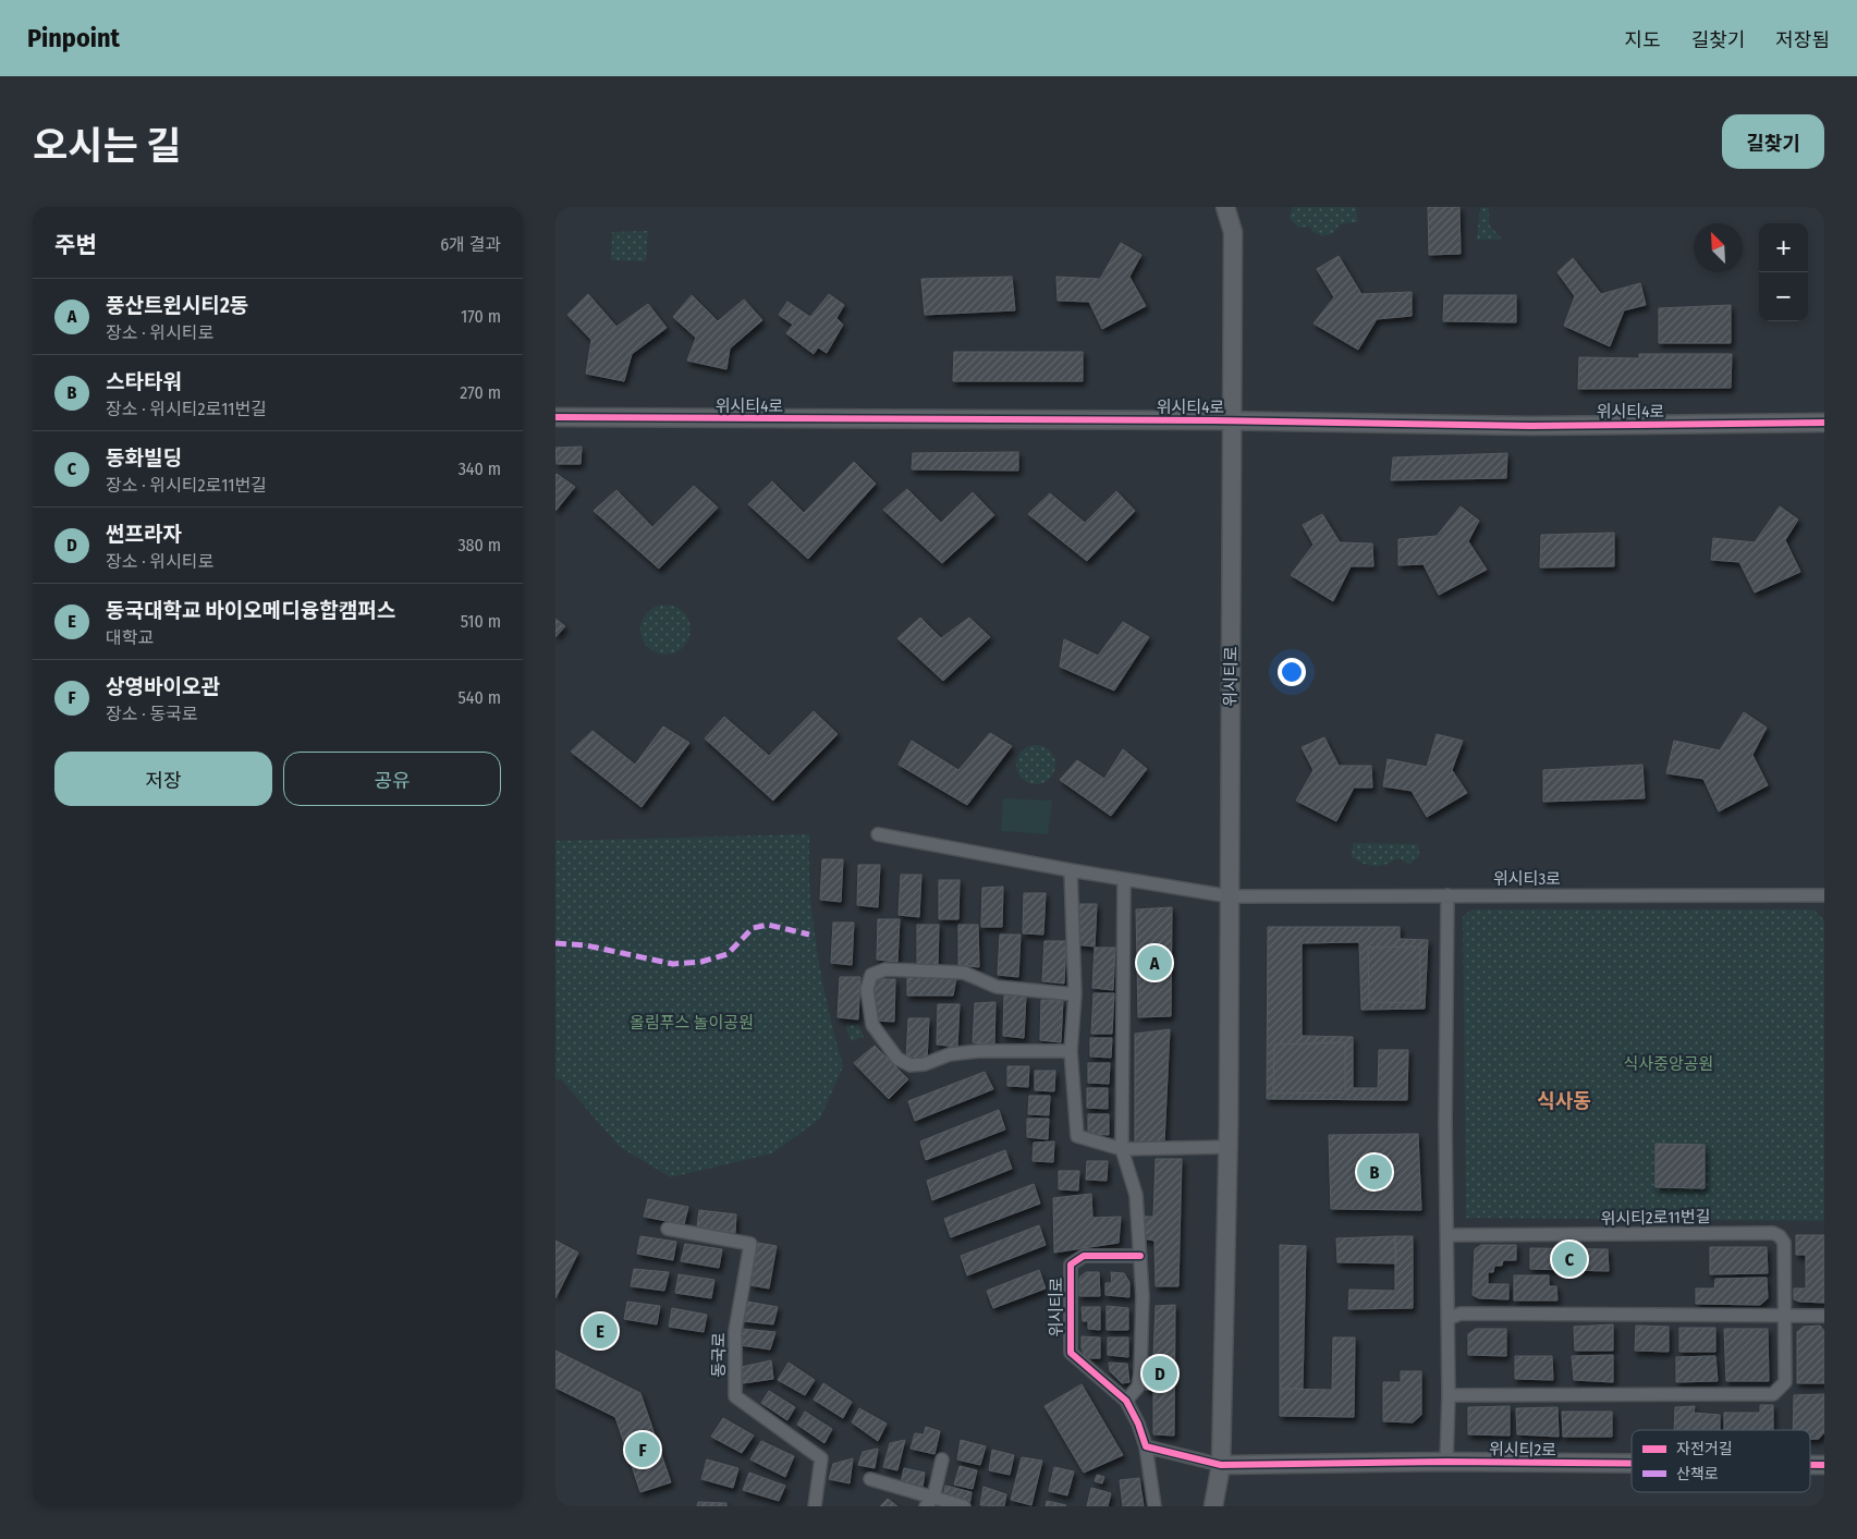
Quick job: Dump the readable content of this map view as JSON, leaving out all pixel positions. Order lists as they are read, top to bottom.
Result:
{
  "streets": {
    "street": [
      "위시티4로",
      "위시티로",
      "위시티3로",
      "위시티2로11번길",
      "동국로",
      "위시티2로"
    ]
  },
  "crossings": [
    ["위시티4로", "위시티로"],
    ["위시티로", "위시티3로"],
    ["위시티로", "위시티2로"]
  ],
  "districts": ["식사동"],
  "parks": ["올림푸스 놀이공원", "식사중앙공원"],
  "legend": ["자전거길", "산책로"],
  "north": "top left",
  "page": {
    "header": "Pinpoint",
    "nav": ["지도", "길찾기", "저장됨"],
    "title": "오시는 길",
    "buttons": [
      "길찾기",
      ["저장", "공유"]
    ],
    "heading": ["주변", "6개 결과"],
    "map_buttons": ["+", "−"],
    "list": [
      {
        "mark": "A",
        "name": "풍산트윈시티2동",
        "note": "장소 · 위시티로",
        "value": "170 m"
      },
      {
        "mark": "B",
        "name": "스타타워",
        "note": "장소 · 위시티2로11번길",
        "value": "270 m"
      },
      {
        "mark": "C",
        "name": "동화빌딩",
        "note": "장소 · 위시티2로11번길",
        "value": "340 m"
      },
      {
        "mark": "D",
        "name": "썬프라자",
        "note": "장소 · 위시티로",
        "value": "380 m"
      },
      {
        "mark": "E",
        "name": "동국대학교 바이오메디융합캠퍼스",
        "note": "대학교",
        "value": "510 m"
      },
      {
        "mark": "F",
        "name": "상영바이오관",
        "note": "장소 · 동국로",
        "value": "540 m"
      }
    ],
    "pins": [
      "A",
      "B",
      "C",
      "E",
      "D",
      "F"
    ]
  }
}
